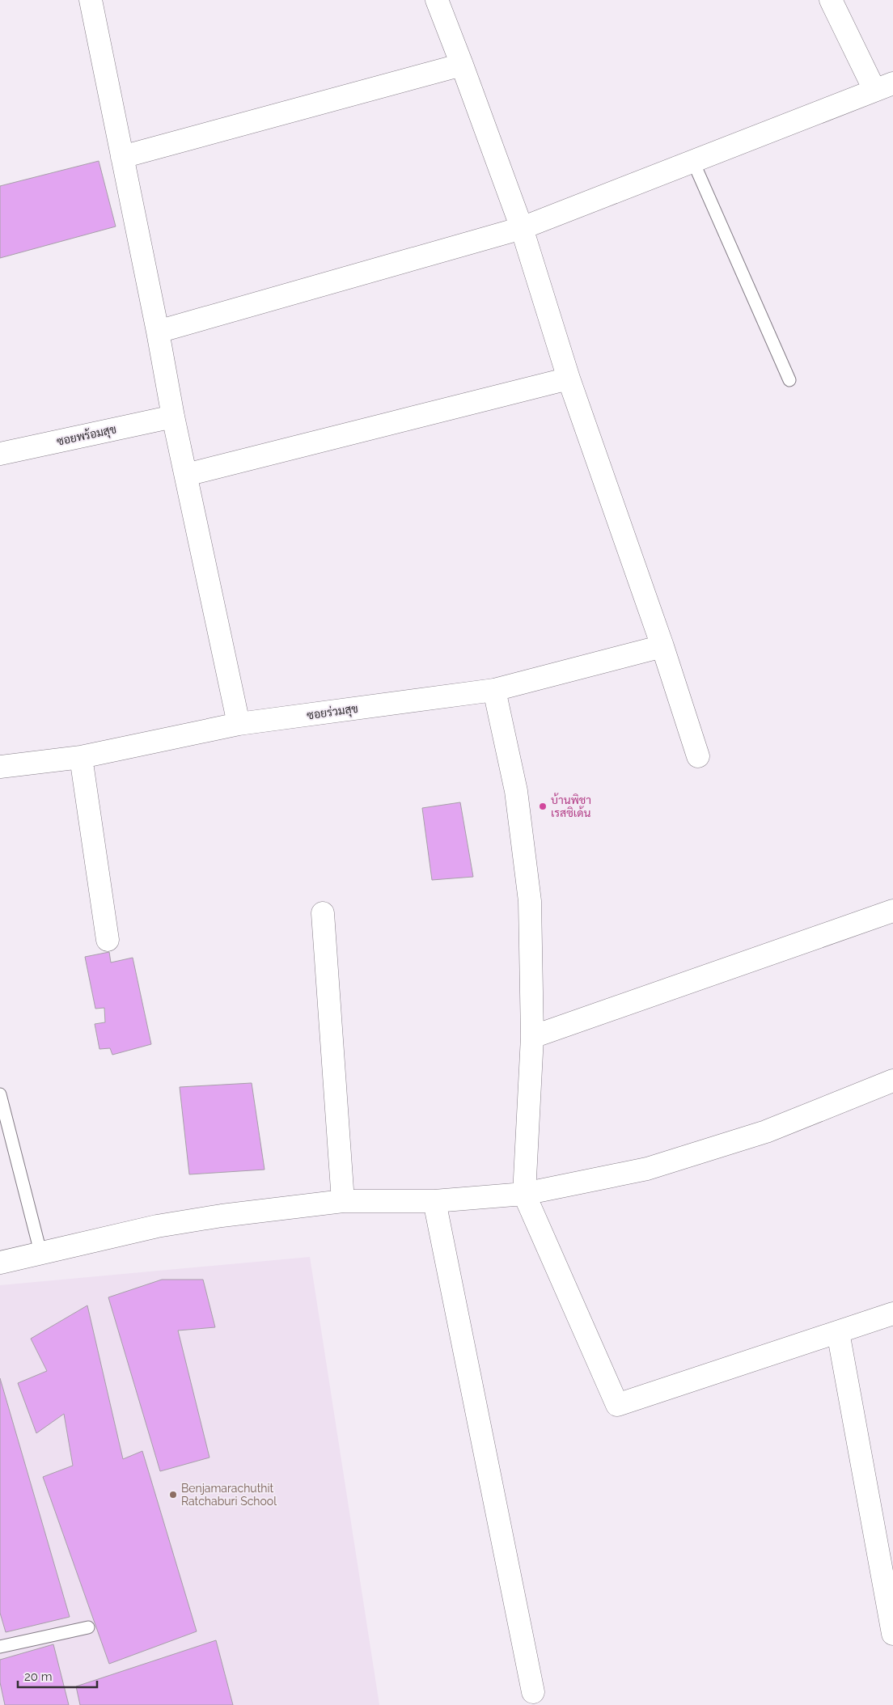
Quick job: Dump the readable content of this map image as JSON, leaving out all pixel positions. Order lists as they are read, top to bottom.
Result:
{
  "streets": {
    "street": ["ซอยพร้อมสุข", "ซอยร่วมสุข"]
  },
  "places": ["บ้านพิชา เรสซิเด้น", "Benjamarachuthit Ratchaburi School"],
  "scale_bar": "20 m"
}
